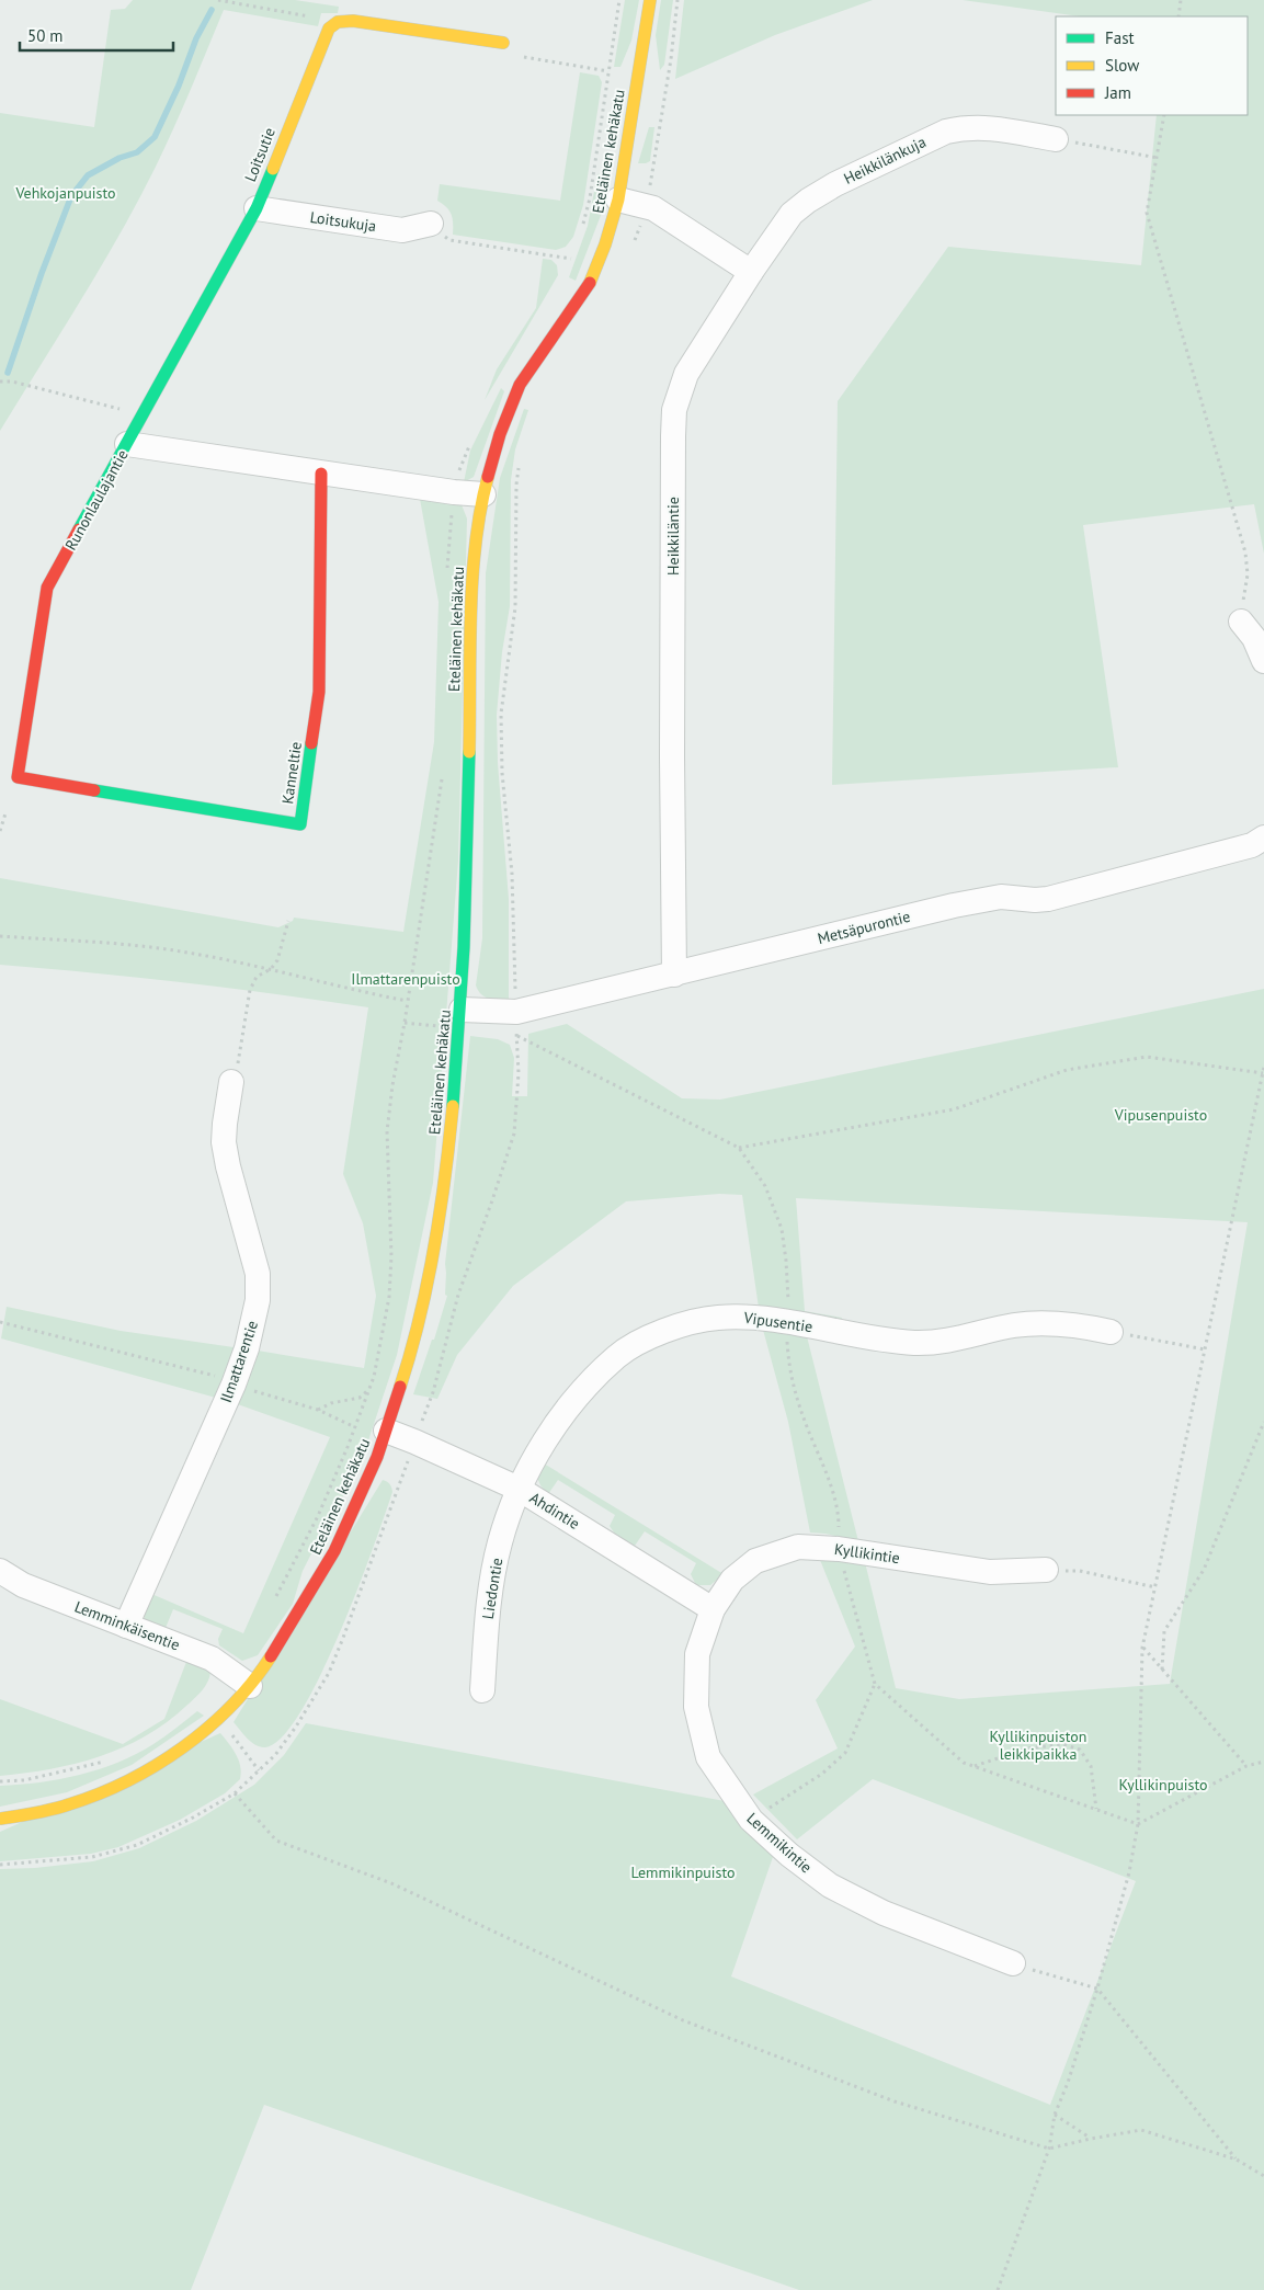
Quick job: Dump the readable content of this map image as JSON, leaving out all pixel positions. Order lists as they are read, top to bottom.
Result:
{
  "streets": {
    "street": [
      "Eteläinen kehäkatu",
      "Loitsutie",
      "Heikkilänkuja",
      "Loitsukuja",
      "Runonlaulajantie",
      "Heikkiläntie",
      "Kanneltie",
      "Metsäpurontie",
      "Vipusentie",
      "Ilmattarentie",
      "Ahdintie",
      "Kyllikintie",
      "Liedontie",
      "Lemminkäisentie",
      "Lemmikintie"
    ]
  },
  "crossings": [
    ["Eteläinen kehäkatu", "Runonlaulajantie"],
    ["Eteläinen kehäkatu", "Metsäpurontie"],
    ["Eteläinen kehäkatu", "Ahdintie"],
    ["Eteläinen kehäkatu", "Lemminkäisentie"],
    ["Loitsutie", "Loitsukuja"],
    ["Loitsutie", "Runonlaulajantie"],
    ["Heikkilänkuja", "Heikkiläntie"],
    ["Runonlaulajantie", "Kanneltie"],
    ["Heikkiläntie", "Metsäpurontie"],
    ["Vipusentie", "Ahdintie"],
    ["Vipusentie", "Liedontie"],
    ["Ilmattarentie", "Lemminkäisentie"],
    ["Ahdintie", "Kyllikintie"],
    ["Ahdintie", "Liedontie"],
    ["Ahdintie", "Lemmikintie"],
    ["Kyllikintie", "Lemmikintie"]
  ],
  "parks": [
    "Vehkojanpuisto",
    "Ilmattarenpuisto",
    "Vipusenpuisto",
    "Kyllikinpuiston leikkipaikka",
    "Kyllikinpuisto",
    "Lemmikinpuisto"
  ],
  "legend": ["Fast", "Slow", "Jam"],
  "scale_bar": "50 m"
}
